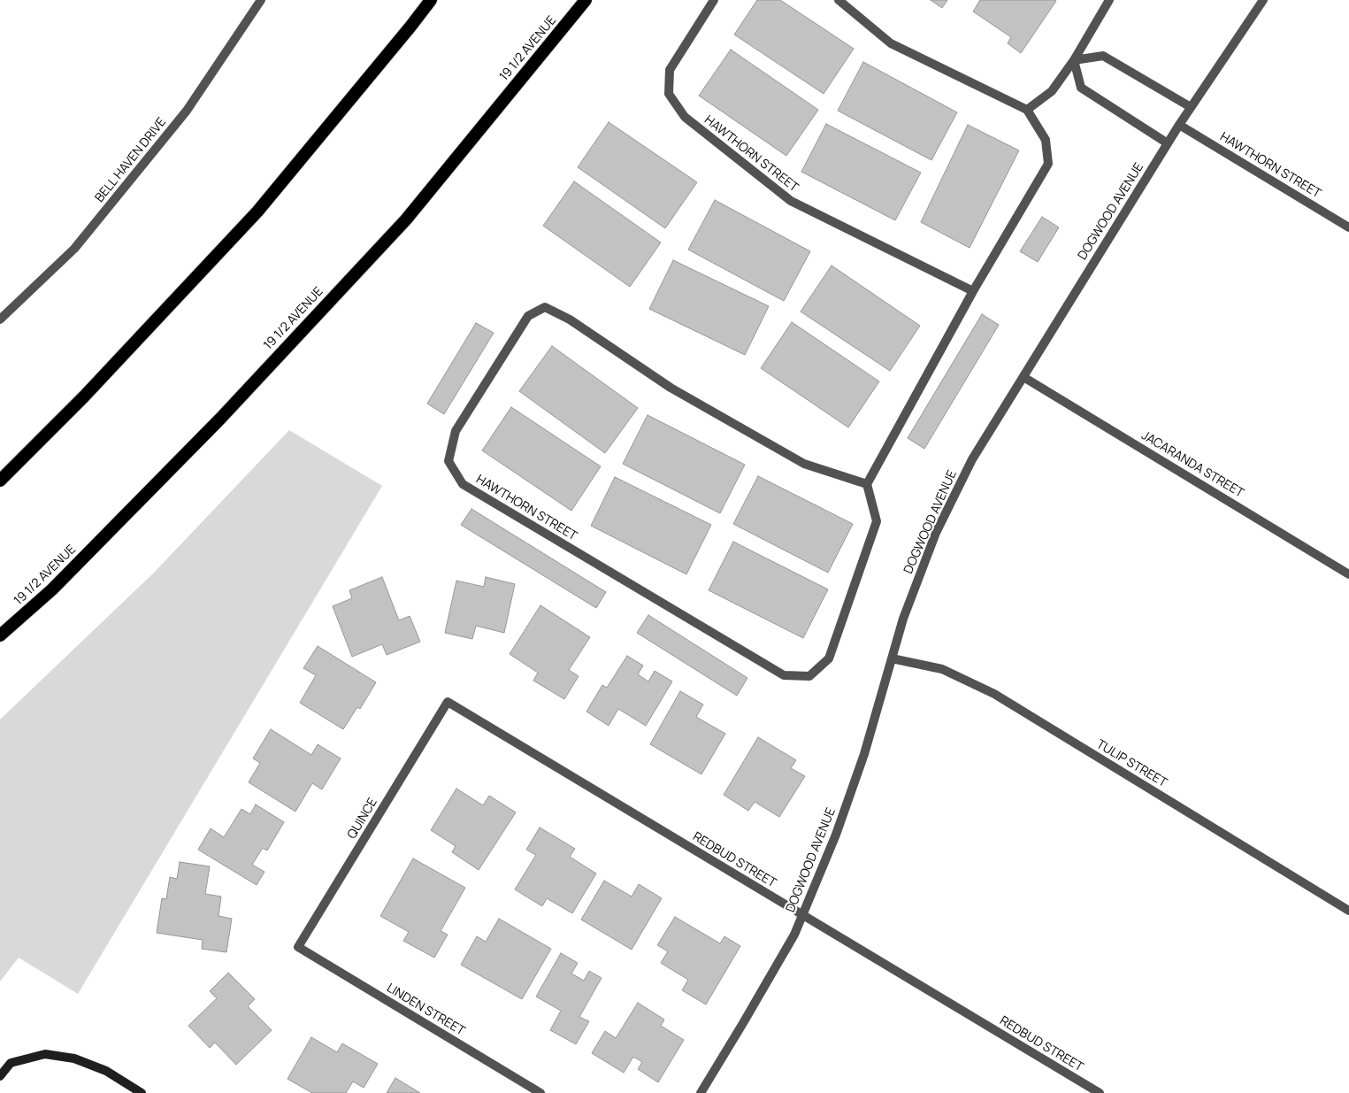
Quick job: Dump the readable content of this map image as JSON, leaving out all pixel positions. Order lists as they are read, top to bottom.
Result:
{
  "streets": {
    "highway": ["19 1/2 AVENUE"],
    "street": [
      "HAWTHORN STREET",
      "BELL HAVEN DRIVE",
      "DOGWOOD AVENUE",
      "JACARANDA STREET",
      "TULIP STREET",
      "QUINCE",
      "REDBUD STREET",
      "LINDEN STREET"
    ]
  },
  "crossings": [
    ["HAWTHORN STREET", "DOGWOOD AVENUE"],
    ["DOGWOOD AVENUE", "JACARANDA STREET"],
    ["DOGWOOD AVENUE", "TULIP STREET"],
    ["DOGWOOD AVENUE", "REDBUD STREET"],
    ["QUINCE", "REDBUD STREET"],
    ["QUINCE", "LINDEN STREET"]
  ]
}
